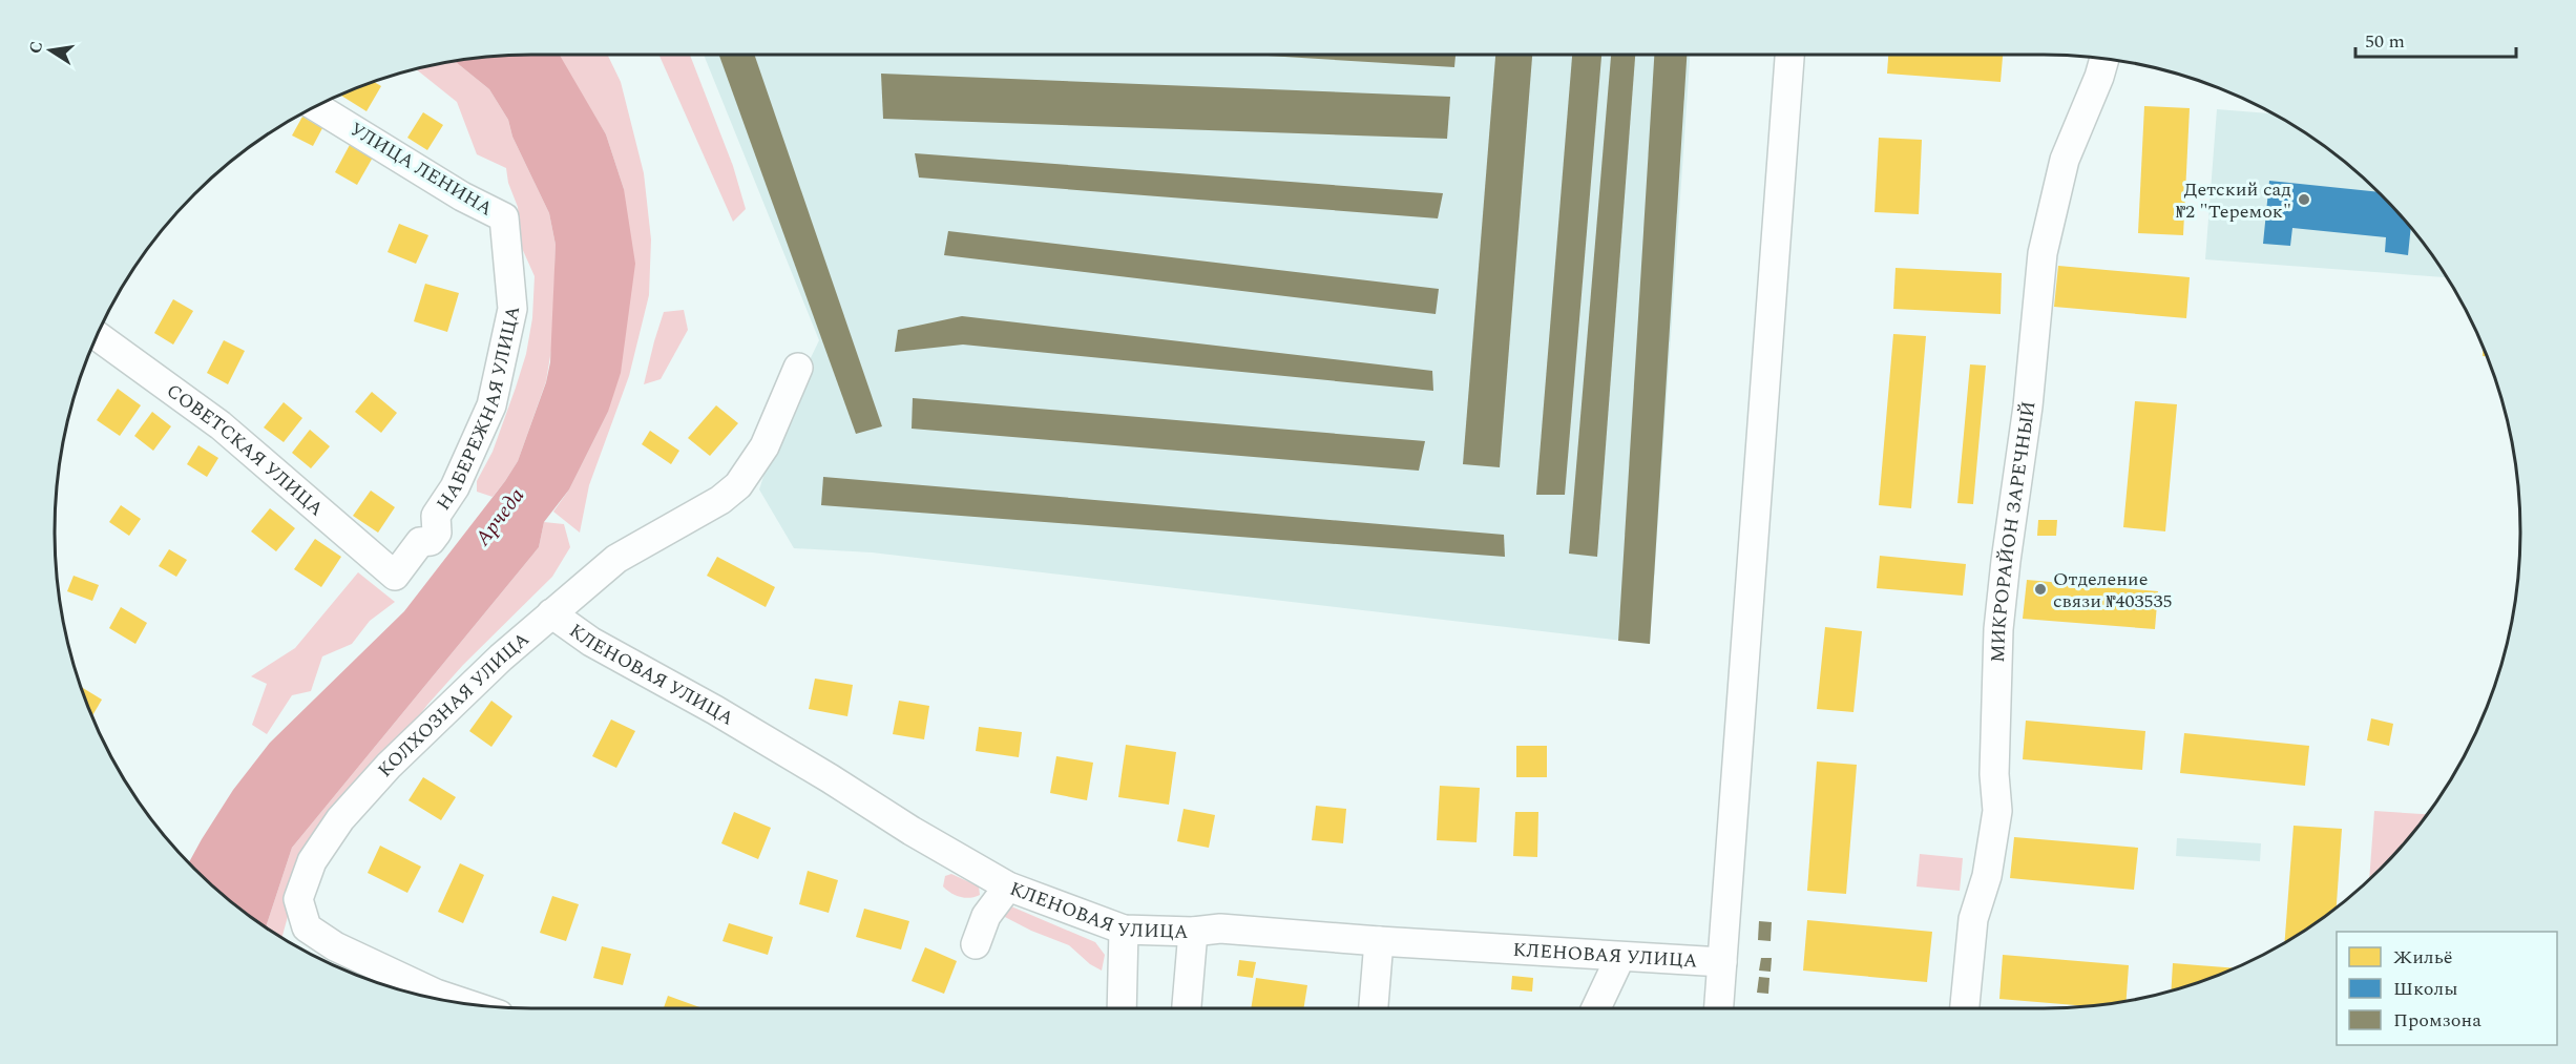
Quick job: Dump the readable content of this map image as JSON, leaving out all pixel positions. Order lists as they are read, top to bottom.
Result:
{
  "streets": {
    "street": [
      "УЛИЦА ЛЕНИНА",
      "НАБЕРЕЖНАЯ УЛИЦА",
      "СОВЕТСКАЯ УЛИЦА",
      "МИКРОРАЙОН ЗАРЕЧНЫЙ",
      "КЛЕНОВАЯ УЛИЦА",
      "КОЛХОЗНАЯ УЛИЦА"
    ]
  },
  "crossings": [
    ["УЛИЦА ЛЕНИНА", "НАБЕРЕЖНАЯ УЛИЦА"],
    ["НАБЕРЕЖНАЯ УЛИЦА", "СОВЕТСКАЯ УЛИЦА"],
    ["КЛЕНОВАЯ УЛИЦА", "КОЛХОЗНАЯ УЛИЦА"]
  ],
  "water": ["Арчеда"],
  "places": ["Детский сад №2 \"Теремок\"", "Отделение связи №403535"],
  "legend": ["Жильё", "Школы", "Промзона"],
  "scale_bar": "50 m",
  "north": "left"
}
